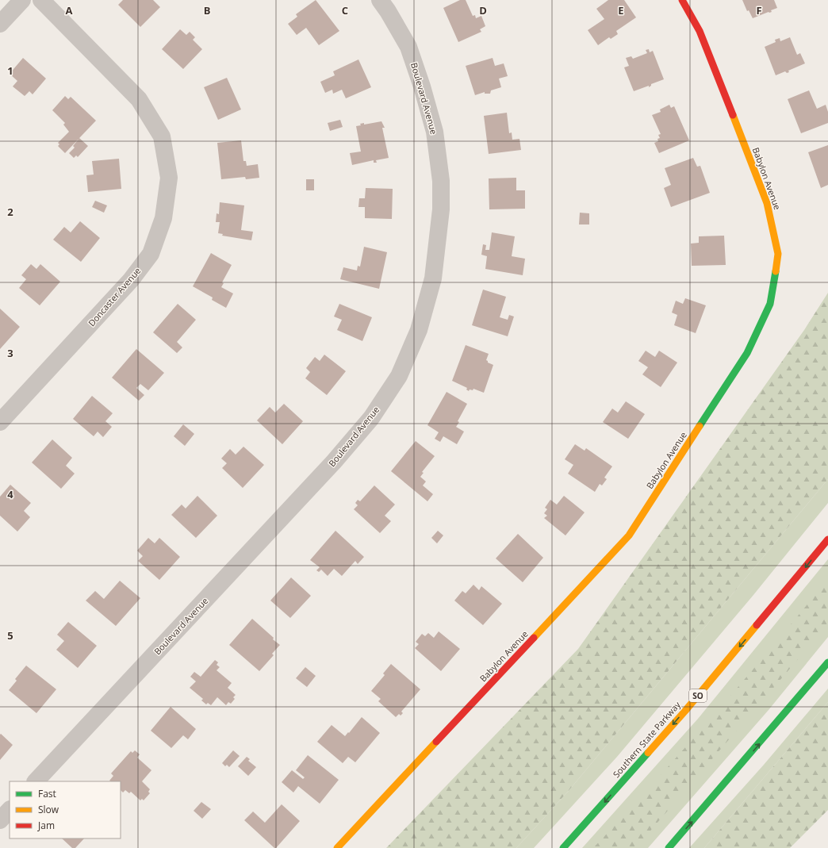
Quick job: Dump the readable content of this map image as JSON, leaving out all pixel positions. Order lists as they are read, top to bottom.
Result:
{
  "streets": {
    "main road": ["Babylon Avenue", "SO", "Southern State Parkway"],
    "street": ["Boulevard Avenue", "Doncaster Avenue"]
  },
  "one_way": ["Southern State Parkway"],
  "legend": ["Fast", "Slow", "Jam"],
  "grid": {
    "columns": [
      "A",
      "B",
      "C",
      "D",
      "E",
      "F"
    ],
    "rows": [
      "1",
      "2",
      "3",
      "4",
      "5"
    ]
  }
}
